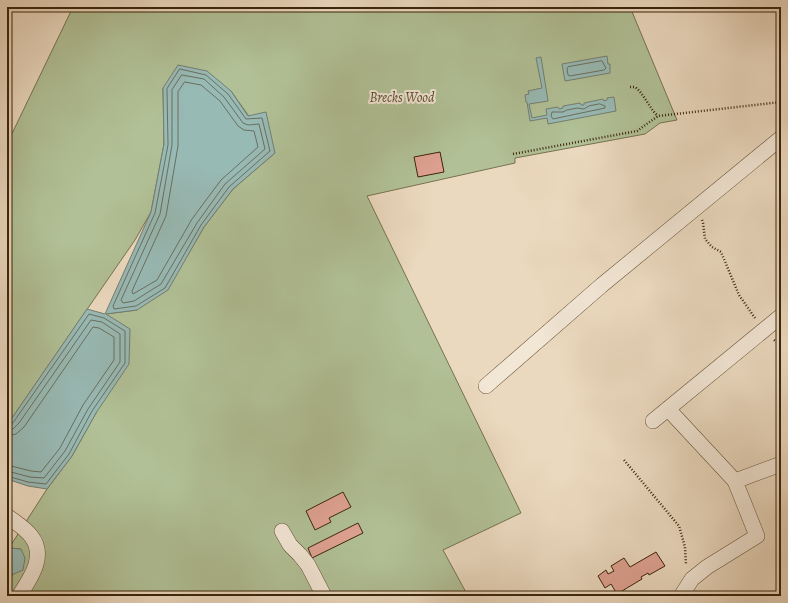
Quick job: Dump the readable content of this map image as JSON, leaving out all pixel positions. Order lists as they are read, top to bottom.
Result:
{
  "parks": ["Brecks Wood"]
}
